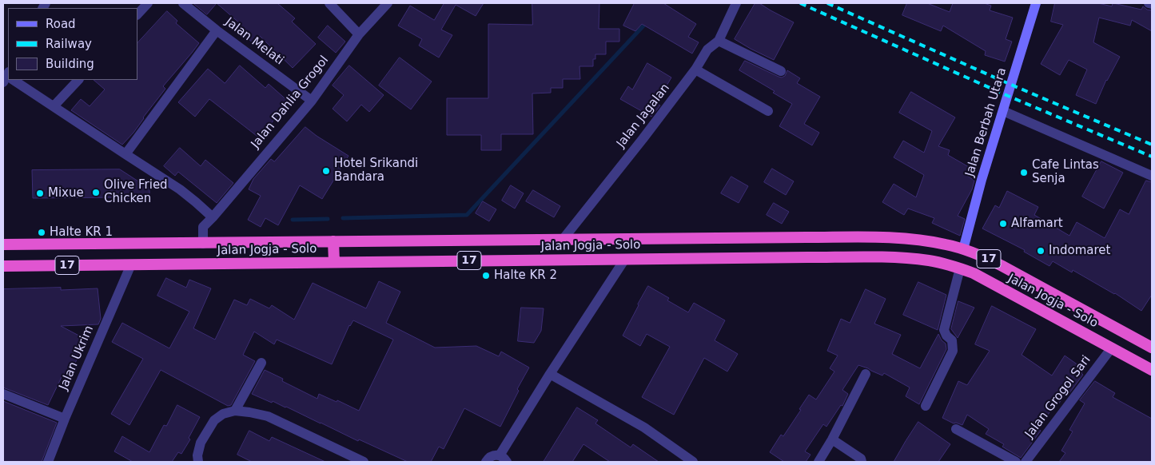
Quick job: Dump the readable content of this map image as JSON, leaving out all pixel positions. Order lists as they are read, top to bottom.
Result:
{
  "streets": {
    "highway": ["Jalan Jogja - Solo", "17"],
    "main road": ["Jalan Berbah Utara"],
    "street": [
      "Jalan Melati",
      "Jalan Dahlia Grogol",
      "Jalan Jagalan",
      "Jalan Ukrim",
      "Jalan Grogol Sari"
    ]
  },
  "crossings": [
    ["Jalan Melati", "Jalan Dahlia Grogol"],
    ["Jalan Dahlia Grogol", "Jalan Jogja - Solo"],
    ["Jalan Jagalan", "Jalan Jogja - Solo"],
    ["Jalan Berbah Utara", "Jalan Jogja - Solo"],
    ["Jalan Jogja - Solo", "Jalan Ukrim"],
    ["Jalan Jogja - Solo", "Jalan Grogol Sari"]
  ],
  "places": [
    "Hotel Srikandi Bandara",
    "Cafe Lintas Senja",
    "Olive Fried Chicken",
    "Mixue",
    "Alfamart",
    "Halte KR 1",
    "Indomaret",
    "Halte KR 2"
  ],
  "legend": ["Road", "Railway", "Building"]
}
